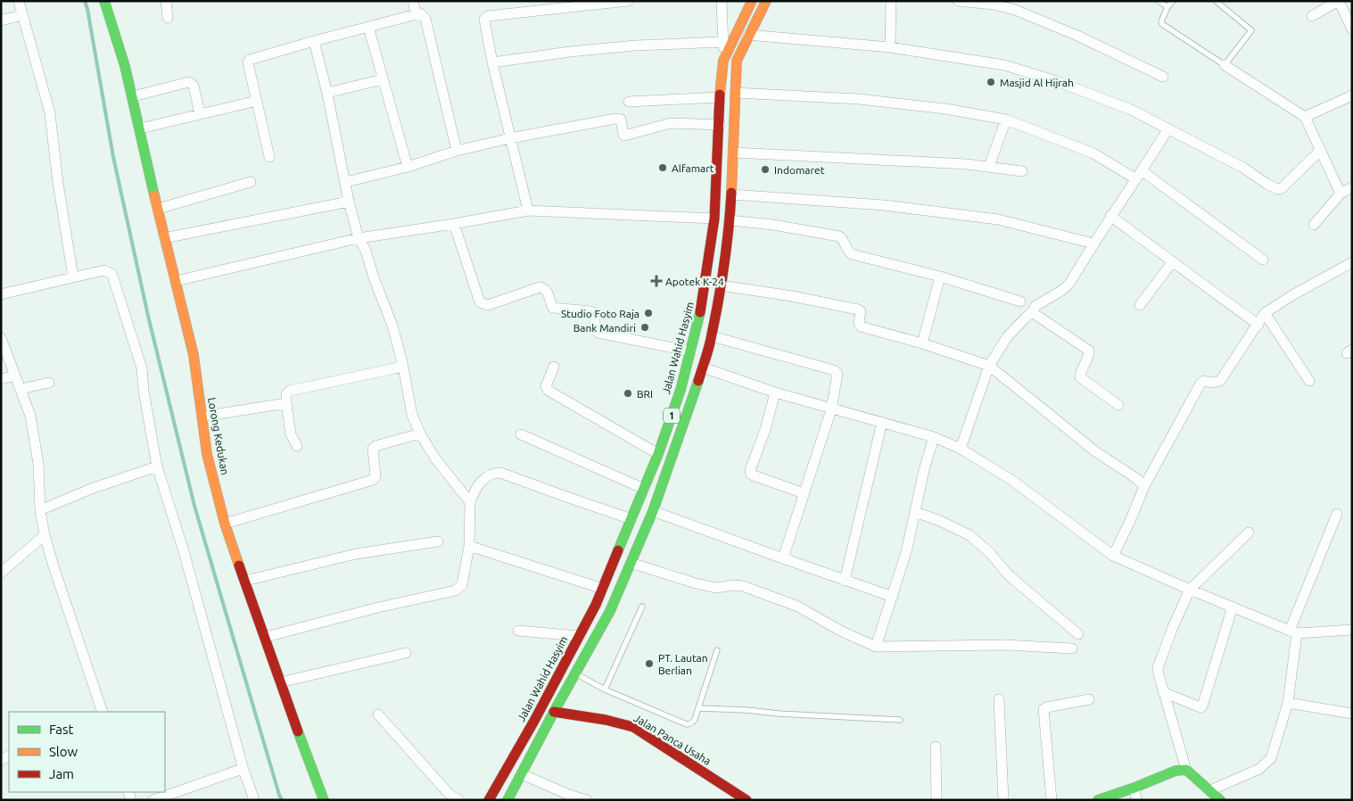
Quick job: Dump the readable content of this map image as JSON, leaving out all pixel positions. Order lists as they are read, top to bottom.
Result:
{
  "streets": {
    "main road": [
      "Jalan Wahid Hasyim",
      "1",
      "Lorong Kedukan",
      "Jalan Panca Usaha"
    ]
  },
  "crossings": [
    ["1", "Jalan Panca Usaha"]
  ],
  "places": {
    "other": [
      "Masjid Al Hijrah",
      "Alfamart",
      "Indomaret",
      "Studio Foto Raja",
      "Bank Mandiri",
      "BRI",
      "PT. Lautan Berlian"
    ],
    "health": ["Apotek K-24"]
  },
  "legend": ["Fast", "Slow", "Jam"]
}
